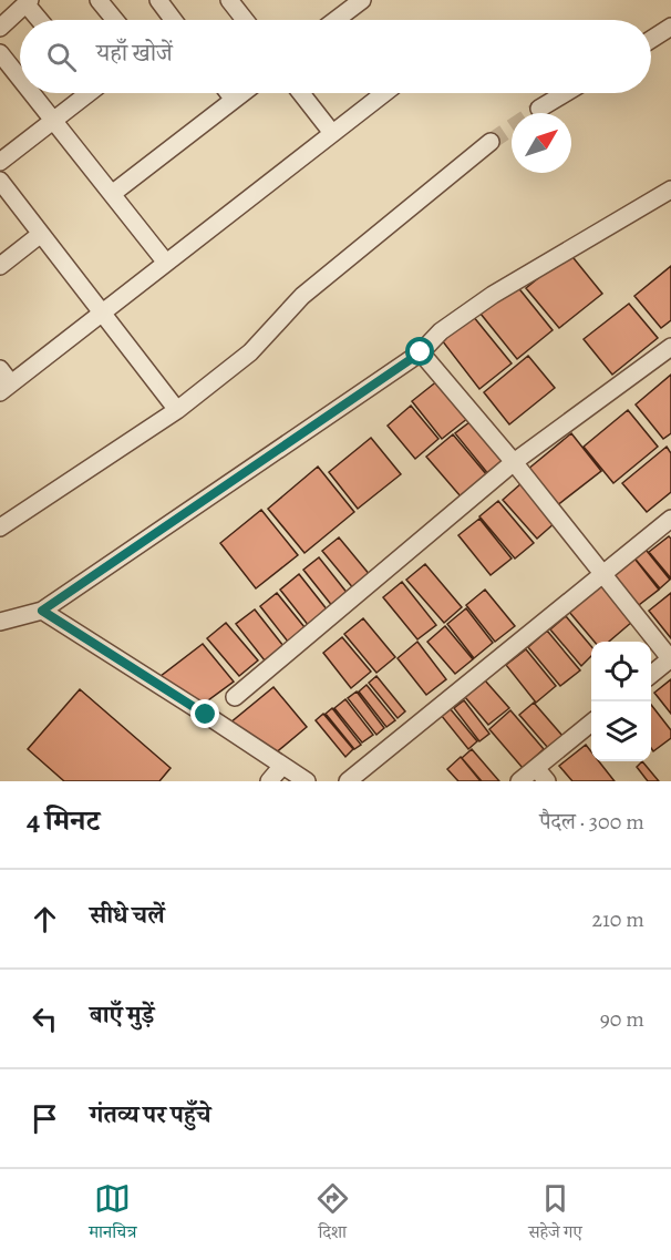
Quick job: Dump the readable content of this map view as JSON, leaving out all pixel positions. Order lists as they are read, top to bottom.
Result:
{
  "north": "top right",
  "page": {
    "search": "यहाँ खोजें",
    "heading": ["4 मिनट", "पैदल · 300 m"],
    "list": [
      ["सीधे चलें", "210 m"],
      ["बाएँ मुड़ें", "90 m"],
      "गंतव्य पर पहुँचे"
    ],
    "nav": ["मानचित्र", "दिशा", "सहेजे गए"]
  }
}
